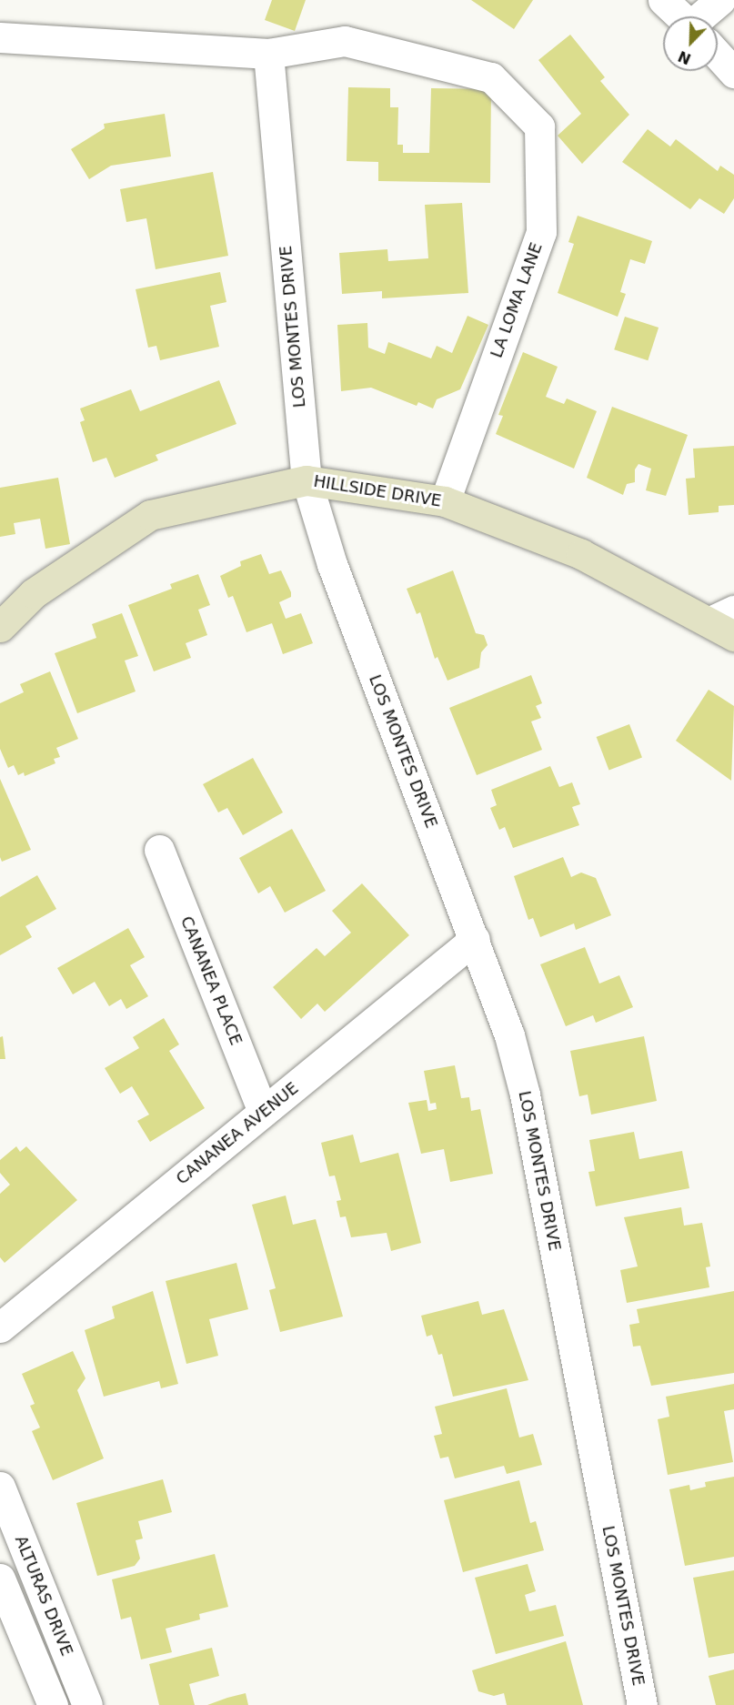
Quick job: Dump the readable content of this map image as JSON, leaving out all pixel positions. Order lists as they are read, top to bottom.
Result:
{
  "streets": {
    "main road": ["HILLSIDE DRIVE"],
    "street": [
      "LA LOMA LANE",
      "LOS MONTES DRIVE",
      "CANANEA PLACE",
      "CANANEA AVENUE",
      "ALTURAS DRIVE"
    ]
  },
  "crossings": [
    ["LA LOMA LANE", "LOS MONTES DRIVE"],
    ["LA LOMA LANE", "HILLSIDE DRIVE"],
    ["LOS MONTES DRIVE", "HILLSIDE DRIVE"],
    ["LOS MONTES DRIVE", "CANANEA AVENUE"],
    ["CANANEA PLACE", "CANANEA AVENUE"]
  ],
  "north": "bottom left"
}
